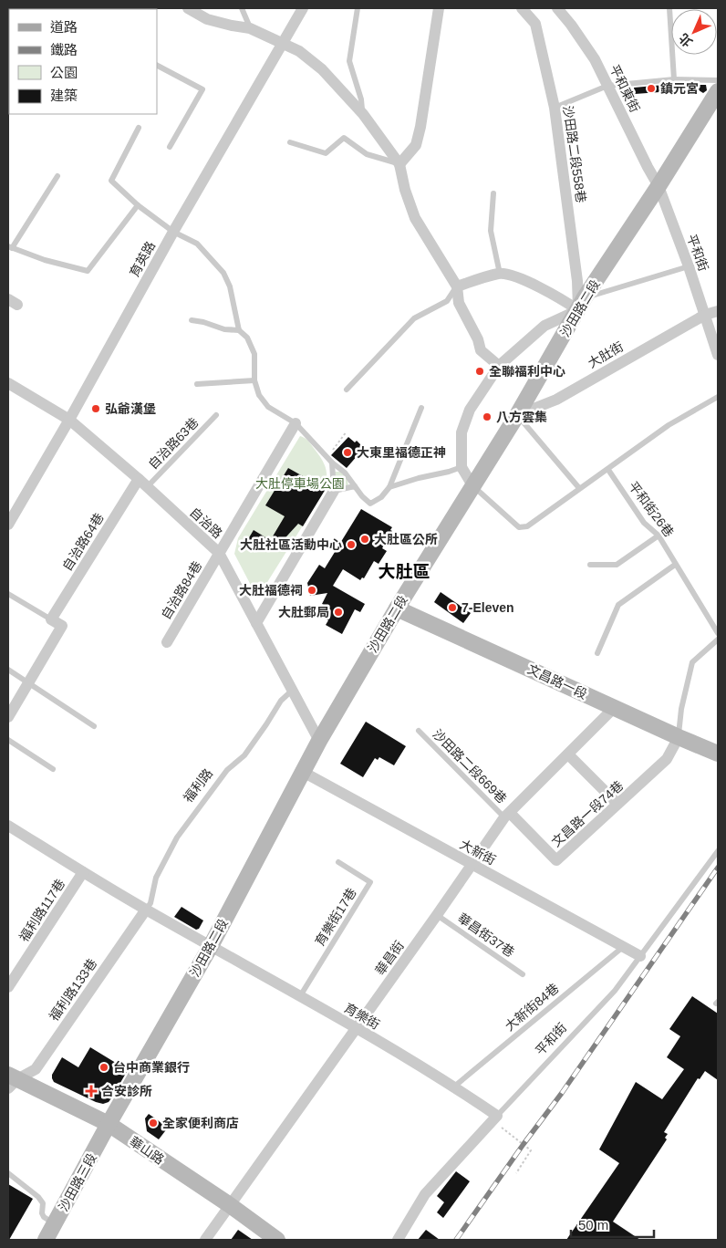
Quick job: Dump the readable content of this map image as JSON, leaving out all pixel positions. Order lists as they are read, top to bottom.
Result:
{
  "streets": {
    "street": [
      "平和東街",
      "沙田路二段558巷",
      "平和街",
      "育英路",
      "沙田路二段",
      "大肚街",
      "自治路",
      "自治路64巷",
      "自治路84巷",
      "文昌路一段",
      "文昌路一段74巷",
      "大新街",
      "福利路117巷",
      "華昌街",
      "福利路133巷",
      "育樂街",
      "華山路",
      "沙田路三段"
    ],
    "lane": [
      "自治路63巷",
      "平和街26巷",
      "沙田路二段669巷",
      "福利路",
      "育樂街17巷",
      "華昌街37巷",
      "大新街84巷"
    ]
  },
  "crossings": [
    ["平和東街", "平和街"],
    ["平和東街", "沙田路二段"],
    ["沙田路二段558巷", "沙田路二段"],
    ["平和街", "沙田路二段"],
    ["平和街", "大肚街"],
    ["平和街", "大新街"],
    ["平和街", "育樂街"],
    ["育英路", "自治路"],
    ["沙田路二段", "大肚街"],
    ["沙田路二段", "自治路"],
    ["沙田路二段", "文昌路一段"],
    ["沙田路二段", "大新街"],
    ["沙田路二段", "育樂街"],
    ["沙田路二段", "華山路"],
    ["沙田路二段", "沙田路三段"],
    ["自治路63巷", "自治路"],
    ["自治路63巷", "自治路64巷"],
    ["自治路", "自治路64巷"],
    ["自治路", "自治路84巷"],
    ["自治路", "福利路"],
    ["文昌路一段", "文昌路一段74巷"],
    ["文昌路一段", "華昌街"],
    ["沙田路二段669巷", "文昌路一段74巷"],
    ["沙田路二段669巷", "華昌街"],
    ["福利路", "福利路133巷"],
    ["文昌路一段74巷", "華昌街"],
    ["大新街", "華昌街"],
    ["大新街", "大新街84巷"],
    ["育樂街17巷", "育樂街"],
    ["華昌街37巷", "華昌街"],
    ["華昌街", "育樂街"],
    ["華昌街", "華山路"],
    ["福利路133巷", "華山路"],
    ["大新街84巷", "育樂街"],
    ["華山路", "沙田路三段"]
  ],
  "districts": ["大肚區"],
  "parks": ["大肚停車場公園"],
  "places": {
    "other": [
      "鎮元宮",
      "全聯福利中心",
      "弘爺漢堡",
      "八方雲集",
      "大東里福德正神",
      "大肚區公所",
      "大肚社區活動中心",
      "大肚福德祠",
      "7-Eleven",
      "大肚郵局",
      "台中商業銀行",
      "全家便利商店"
    ],
    "health": ["合安診所"]
  },
  "legend": [
    "道路",
    "鐵路",
    "公園",
    "建築"
  ],
  "scale_bar": "50 m",
  "north": "bottom left"
}
